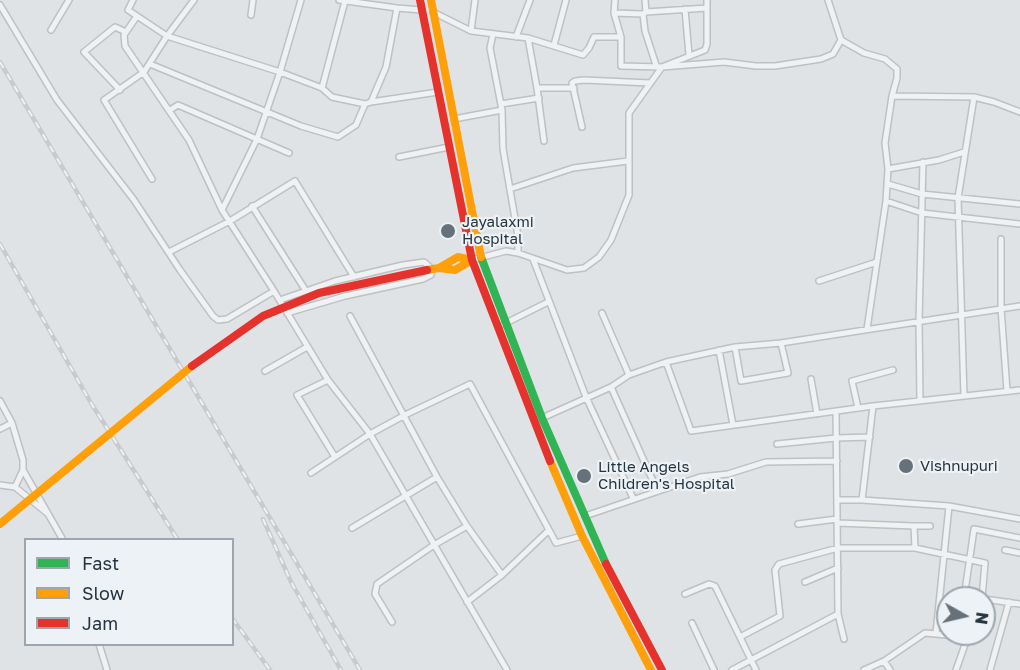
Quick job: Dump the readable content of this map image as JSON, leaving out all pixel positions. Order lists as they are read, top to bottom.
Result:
{
  "places": ["Jayalaxmi Hospital", "Vishnupuri", "Little Angels Children's Hospital"],
  "legend": ["Fast", "Slow", "Jam"],
  "north": "right"
}
